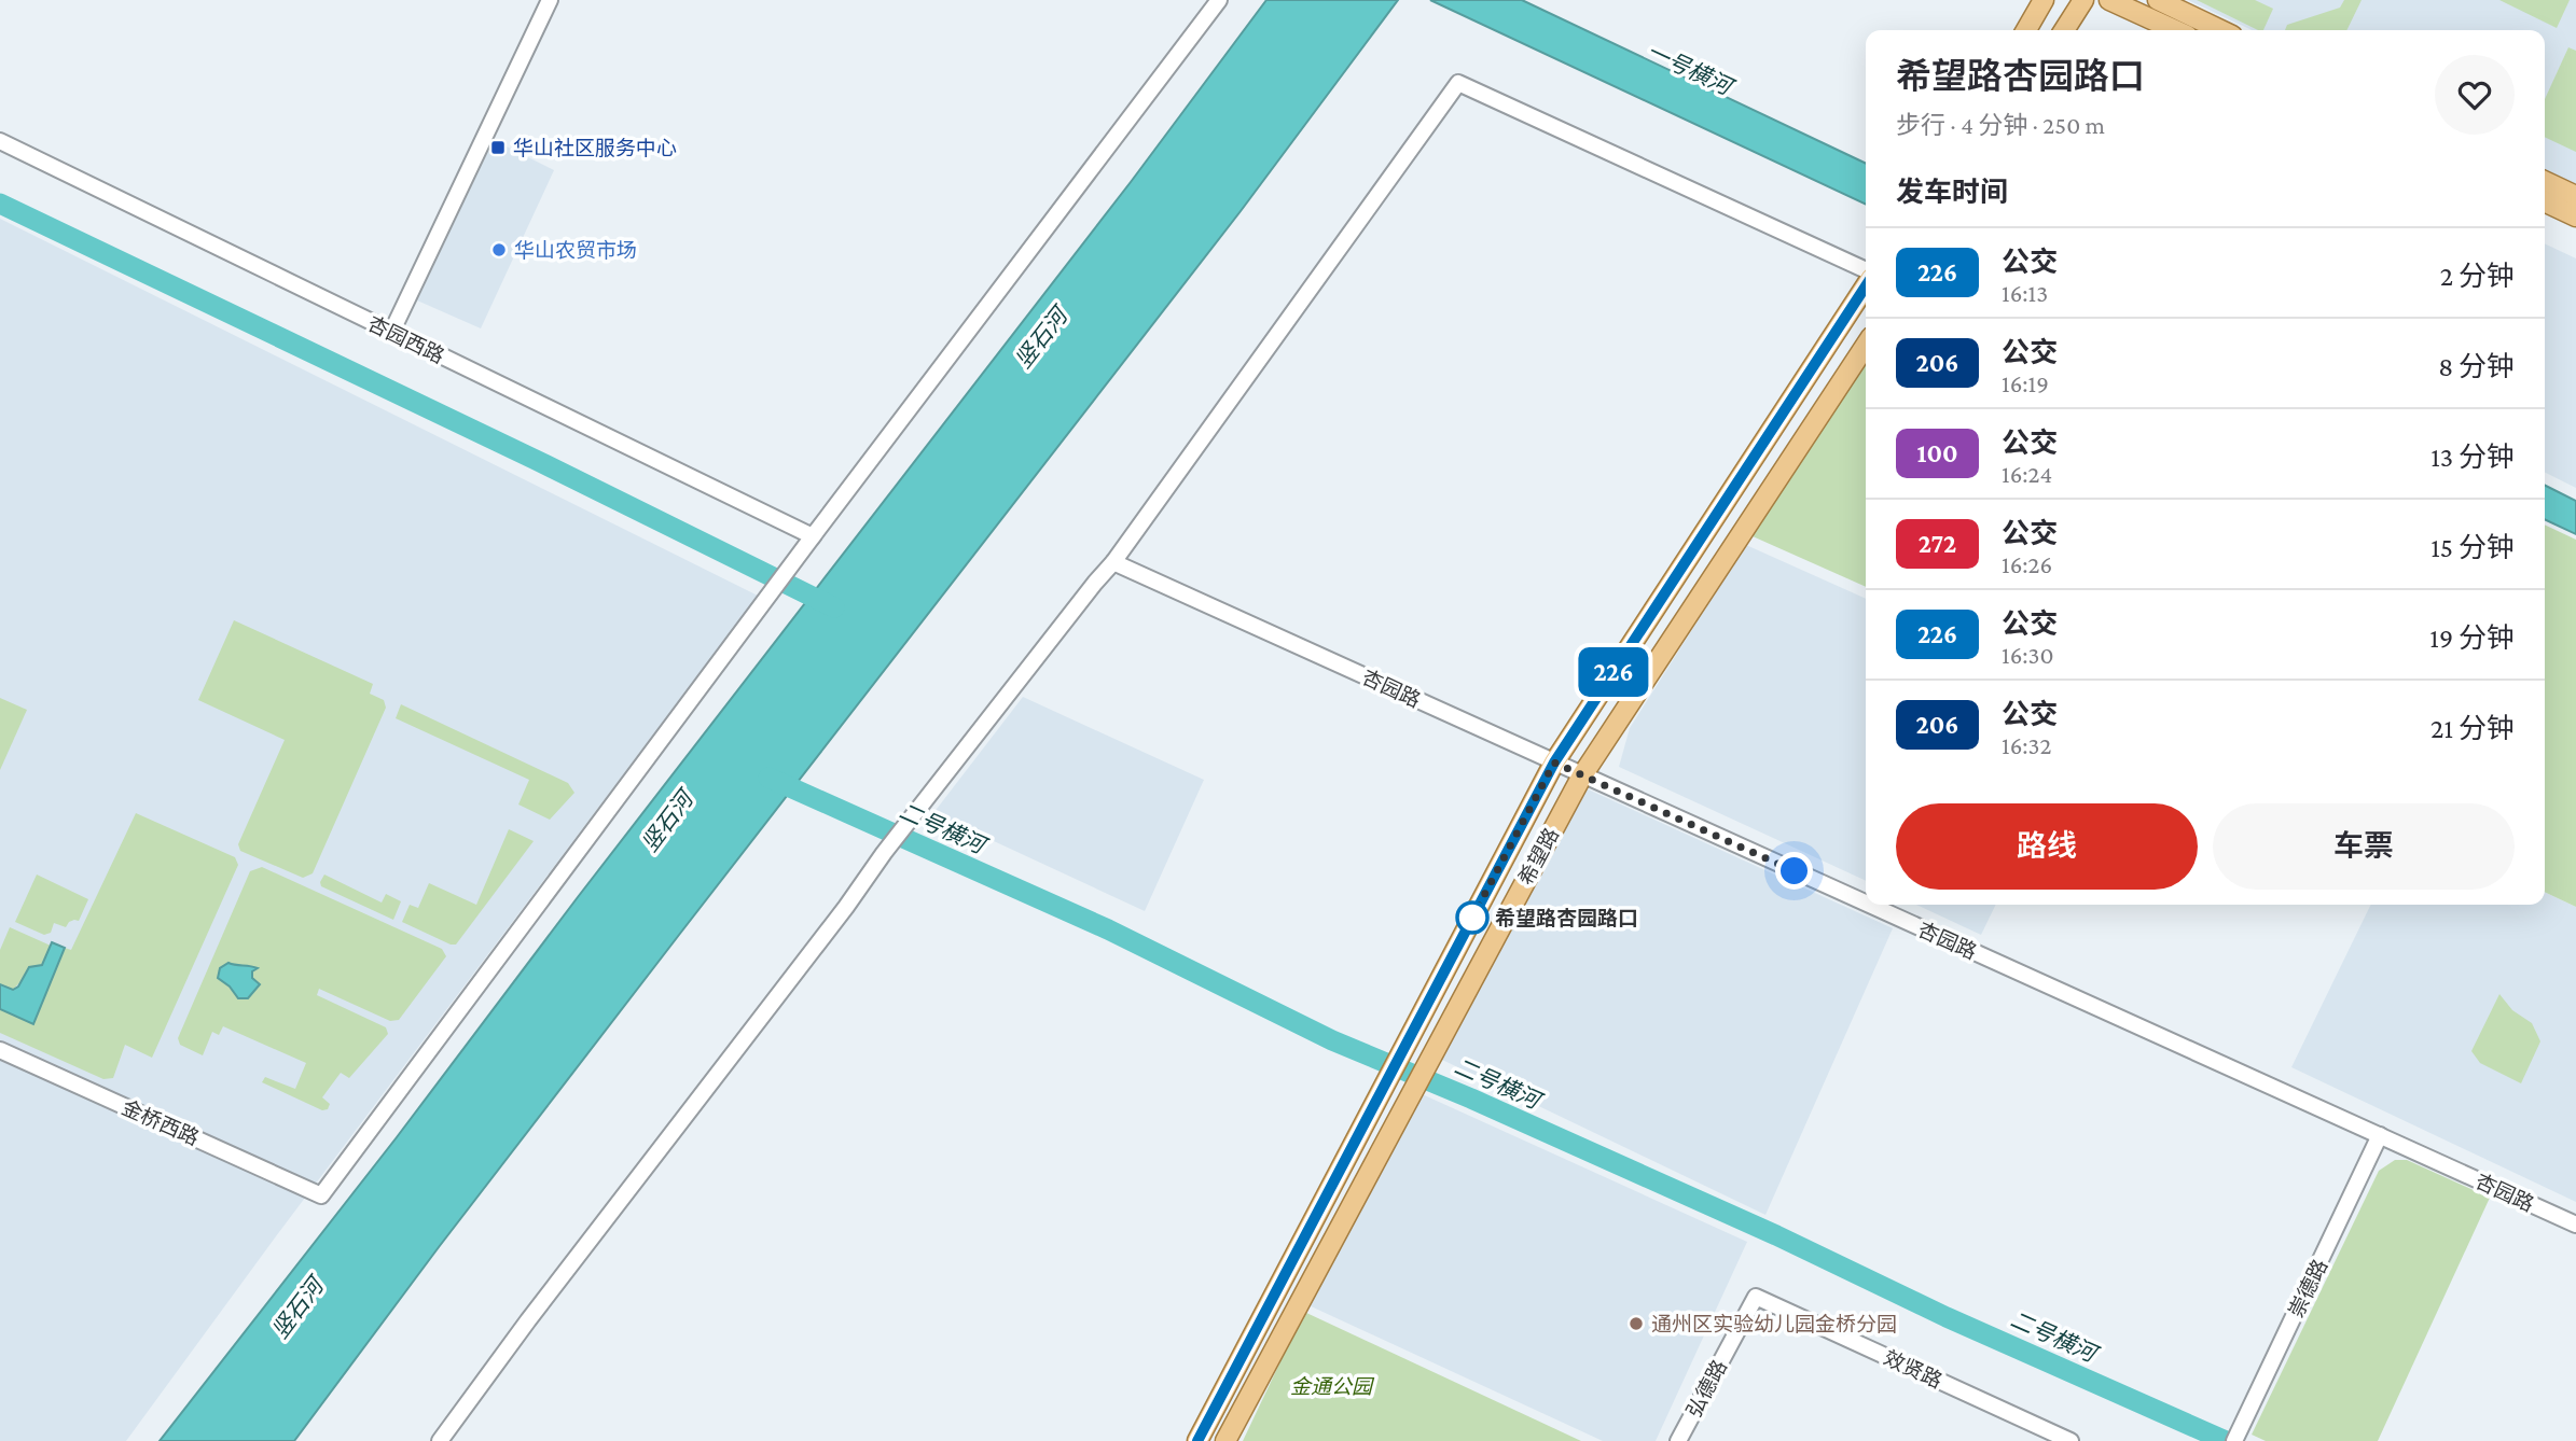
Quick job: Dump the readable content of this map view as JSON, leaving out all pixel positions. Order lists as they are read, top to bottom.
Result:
{
  "streets": {
    "main road": ["希望路"],
    "street": [
      "杏园西路",
      "杏园路",
      "金桥西路",
      "崇德路",
      "效贤路",
      "弘德路"
    ]
  },
  "crossings": [
    ["杏园西路", "金桥西路"],
    ["杏园路", "希望路"],
    ["杏园路", "崇德路"],
    ["效贤路", "弘德路"]
  ],
  "water": ["一号横河", "竖石河", "二号横河"],
  "parks": ["金通公园"],
  "places": {
    "transit": ["华山社区服务中心"],
    "other": ["华山农贸市场", "希望路杏园路口", "通州区实验幼儿园金桥分园"]
  },
  "lines": ["bus line 226"],
  "page": {
    "on_map": "226",
    "heading": [
      ["希望路杏园路口", "步行 · 4 分钟 · 250 m"],
      "发车时间"
    ],
    "list": [
      {
        "mark": "226",
        "name": "公交",
        "note": "16:13",
        "value": "2 分钟"
      },
      {
        "mark": "206",
        "name": "公交",
        "note": "16:19",
        "value": "8 分钟"
      },
      {
        "mark": "100",
        "name": "公交",
        "note": "16:24",
        "value": "13 分钟"
      },
      {
        "mark": "272",
        "name": "公交",
        "note": "16:26",
        "value": "15 分钟"
      },
      {
        "mark": "226",
        "name": "公交",
        "note": "16:30",
        "value": "19 分钟"
      },
      {
        "mark": "206",
        "name": "公交",
        "note": "16:32",
        "value": "21 分钟"
      }
    ],
    "buttons": ["路线", "车票"]
  }
}
